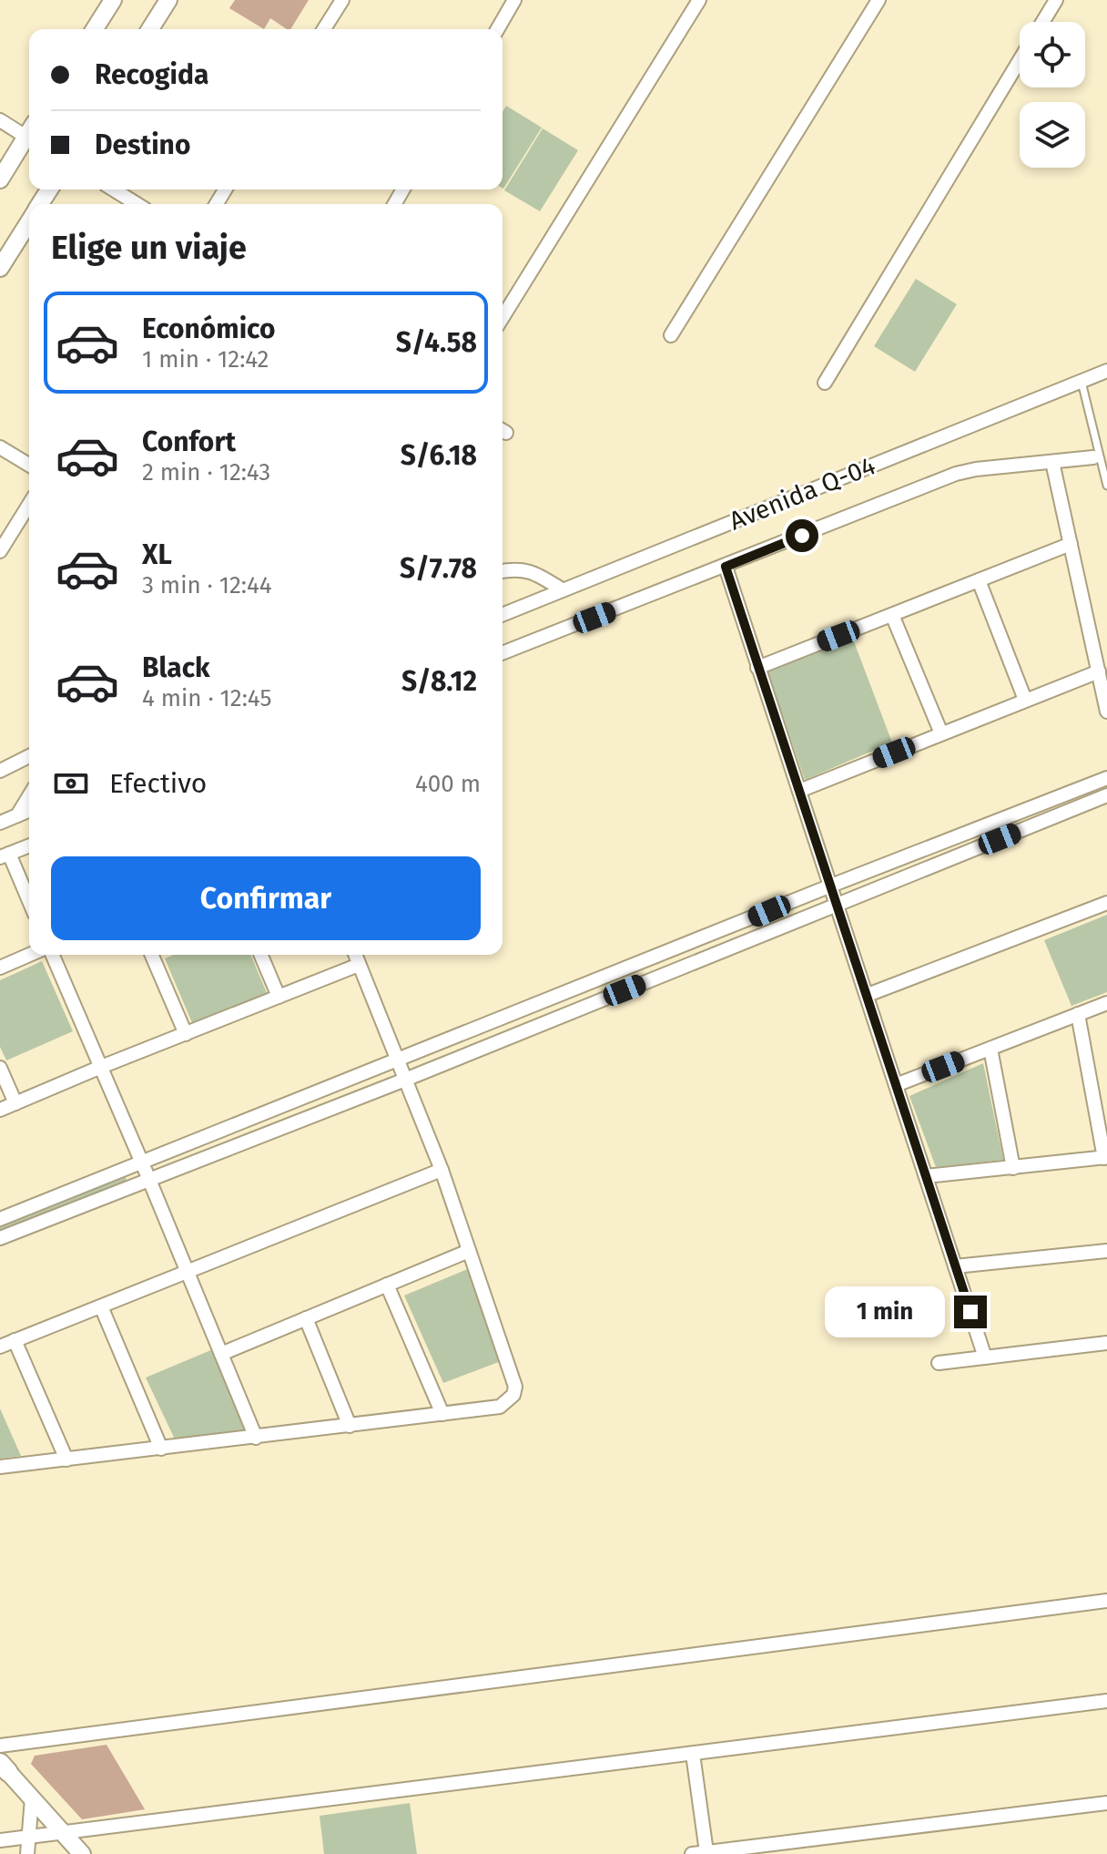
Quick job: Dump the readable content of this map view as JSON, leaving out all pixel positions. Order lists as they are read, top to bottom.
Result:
{
  "streets": {
    "street": ["Avenida Q-04"]
  },
  "page": {
    "banner": ["Recogida", "Destino"],
    "heading": "Elige un viaje",
    "list": [
      {
        "name": "Económico",
        "note": "1 min · 12:42",
        "value": "S/4.58"
      },
      {
        "name": "Confort",
        "note": "2 min · 12:43",
        "value": "S/6.18"
      },
      {
        "name": "XL",
        "note": "3 min · 12:44",
        "value": "S/7.78"
      },
      {
        "name": "Black",
        "note": "4 min · 12:45",
        "value": "S/8.12"
      }
    ],
    "pay": ["Efectivo", "400 m"],
    "buttons": "Confirmar",
    "bubble": "1 min"
  }
}
